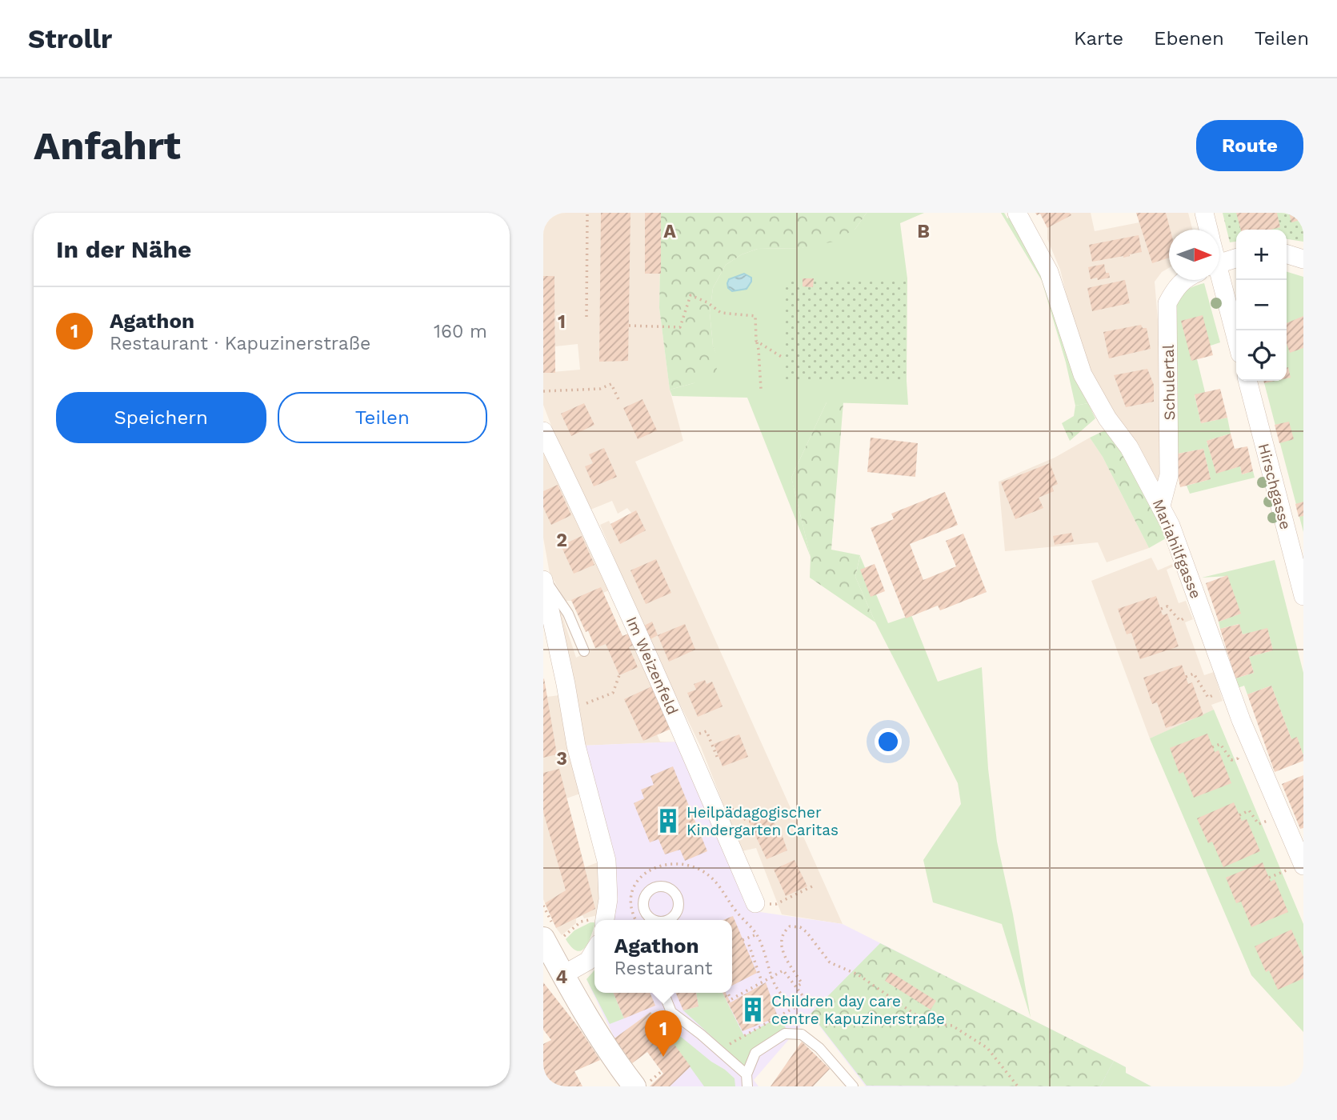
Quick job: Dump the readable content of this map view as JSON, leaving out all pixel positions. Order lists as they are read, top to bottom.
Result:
{
  "streets": {
    "street": [
      "Schulertal",
      "Hirschgasse",
      "Mariahilfgasse",
      "Im Weizenfeld"
    ]
  },
  "crossings": [
    ["Schulertal", "Mariahilfgasse"]
  ],
  "places": {
    "building": ["Heilpädagogischer Kindergarten Caritas", "Children day care centre Kapuzinerstraße"]
  },
  "north": "right",
  "page": {
    "header": "Strollr",
    "nav": ["Karte", "Ebenen", "Teilen"],
    "buttons": [
      "Route",
      ["Speichern", "Teilen"]
    ],
    "title": "Anfahrt",
    "heading": "In der Nähe",
    "map_buttons": ["+", "−"],
    "list": [
      {
        "mark": "1",
        "name": "Agathon",
        "note": "Restaurant · Kapuzinerstraße",
        "value": "160 m"
      }
    ],
    "popup": ["Agathon", "Restaurant"],
    "pins": "1"
  },
  "grid": {
    "columns": ["A", "B"],
    "rows": [
      "1",
      "2",
      "3",
      "4"
    ]
  }
}
